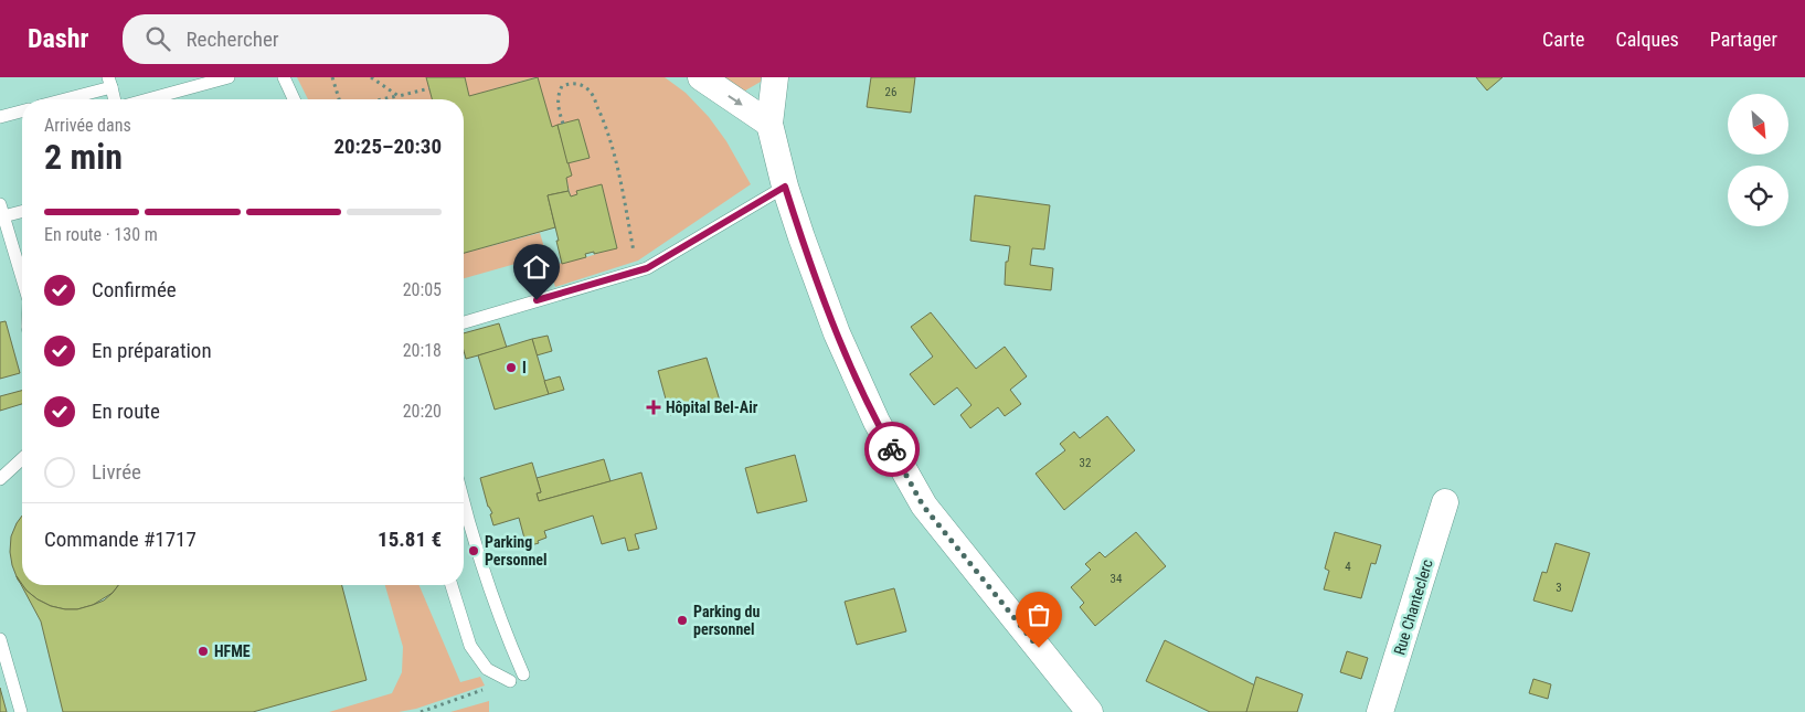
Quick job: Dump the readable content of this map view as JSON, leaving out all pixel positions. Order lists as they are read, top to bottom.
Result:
{
  "streets": {
    "street": ["Rue Chanteclerc"]
  },
  "places": {
    "other": [
      "I",
      "Parking Personnel",
      "Parking du personnel",
      "HFME"
    ],
    "health": ["Hôpital Bel-Air"]
  },
  "house_numbers": [
    "26",
    "32",
    "4",
    "34",
    "3"
  ],
  "north": "bottom right",
  "page": {
    "header": "Dashr",
    "search": "Rechercher",
    "nav": ["Carte", "Calques", "Partager"],
    "heading": ["2 min", "Arrivée dans", "20:25–20:30"],
    "panel": ["Commande #1717", "15.81 €"],
    "bar": "En route · 130 m",
    "list": [
      ["Confirmée", "20:05"],
      ["En préparation", "20:18"],
      ["En route", "20:20"],
      "Livrée"
    ]
  }
}
